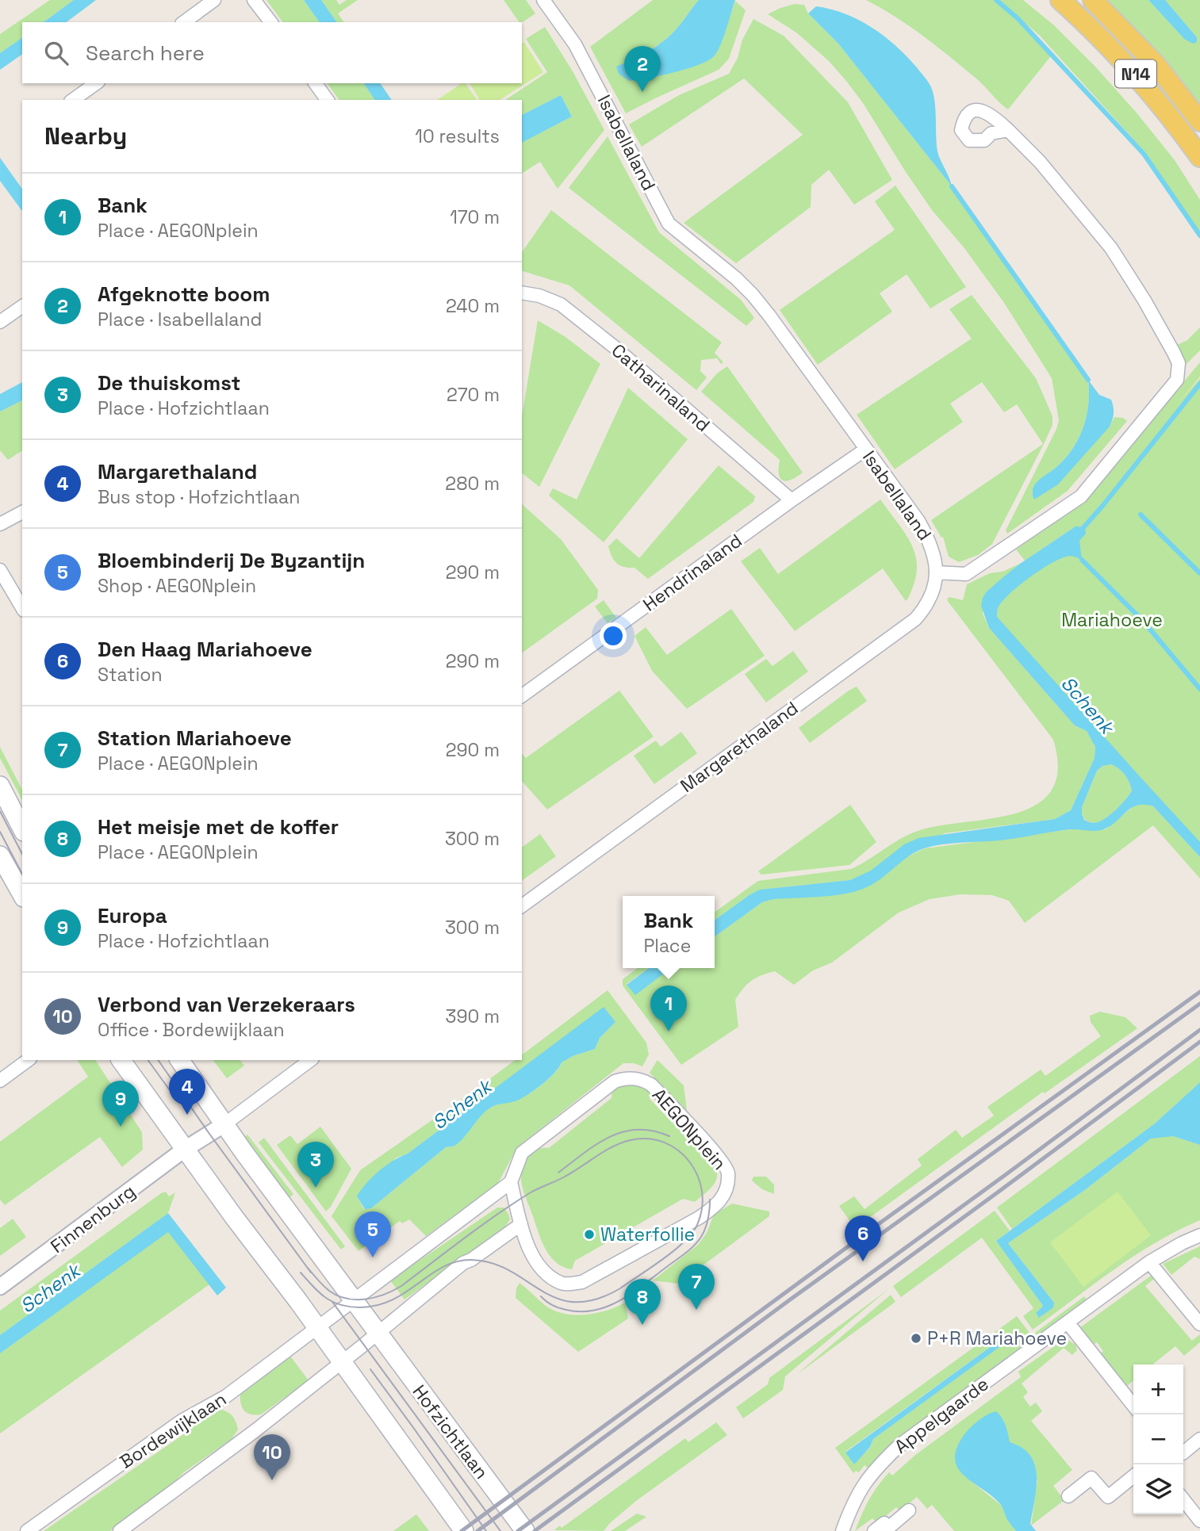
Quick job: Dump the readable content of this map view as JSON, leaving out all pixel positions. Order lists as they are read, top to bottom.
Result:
{
  "streets": {
    "main road": ["N14", "Hofzichtlaan"],
    "street": [
      "Isabellaland",
      "Catharinaland",
      "Hendrinaland",
      "Margarethaland",
      "AEGONplein",
      "Finnenburg",
      "Appelgaarde",
      "Bordewijklaan"
    ]
  },
  "crossings": [
    ["Isabellaland", "Hendrinaland"],
    ["Isabellaland", "Margarethaland"],
    ["Catharinaland", "Hendrinaland"]
  ],
  "water": ["Schenk"],
  "parks": ["Mariahoeve"],
  "places": ["Waterfollie", "P+R Mariahoeve"],
  "page": {
    "search": "Search here",
    "pins": [
      "2",
      "1",
      "4",
      "9",
      "3",
      "5",
      "6",
      "7",
      "8",
      "10"
    ],
    "heading": ["Nearby", "10 results"],
    "list": [
      {
        "mark": "1",
        "name": "Bank",
        "note": "Place · AEGONplein",
        "value": "170 m"
      },
      {
        "mark": "2",
        "name": "Afgeknotte boom",
        "note": "Place · Isabellaland",
        "value": "240 m"
      },
      {
        "mark": "3",
        "name": "De thuiskomst",
        "note": "Place · Hofzichtlaan",
        "value": "270 m"
      },
      {
        "mark": "4",
        "name": "Margarethaland",
        "note": "Bus stop · Hofzichtlaan",
        "value": "280 m"
      },
      {
        "mark": "5",
        "name": "Bloembinderij De Byzantijn",
        "note": "Shop · AEGONplein",
        "value": "290 m"
      },
      {
        "mark": "6",
        "name": "Den Haag Mariahoeve",
        "note": "Station",
        "value": "290 m"
      },
      {
        "mark": "7",
        "name": "Station Mariahoeve",
        "note": "Place · AEGONplein",
        "value": "290 m"
      },
      {
        "mark": "8",
        "name": "Het meisje met de koffer",
        "note": "Place · AEGONplein",
        "value": "300 m"
      },
      {
        "mark": "9",
        "name": "Europa",
        "note": "Place · Hofzichtlaan",
        "value": "300 m"
      },
      {
        "mark": "10",
        "name": "Verbond van Verzekeraars",
        "note": "Office · Bordewijklaan",
        "value": "390 m"
      }
    ],
    "popup": ["Bank", "Place"],
    "map_buttons": ["+", "−"]
  }
}
